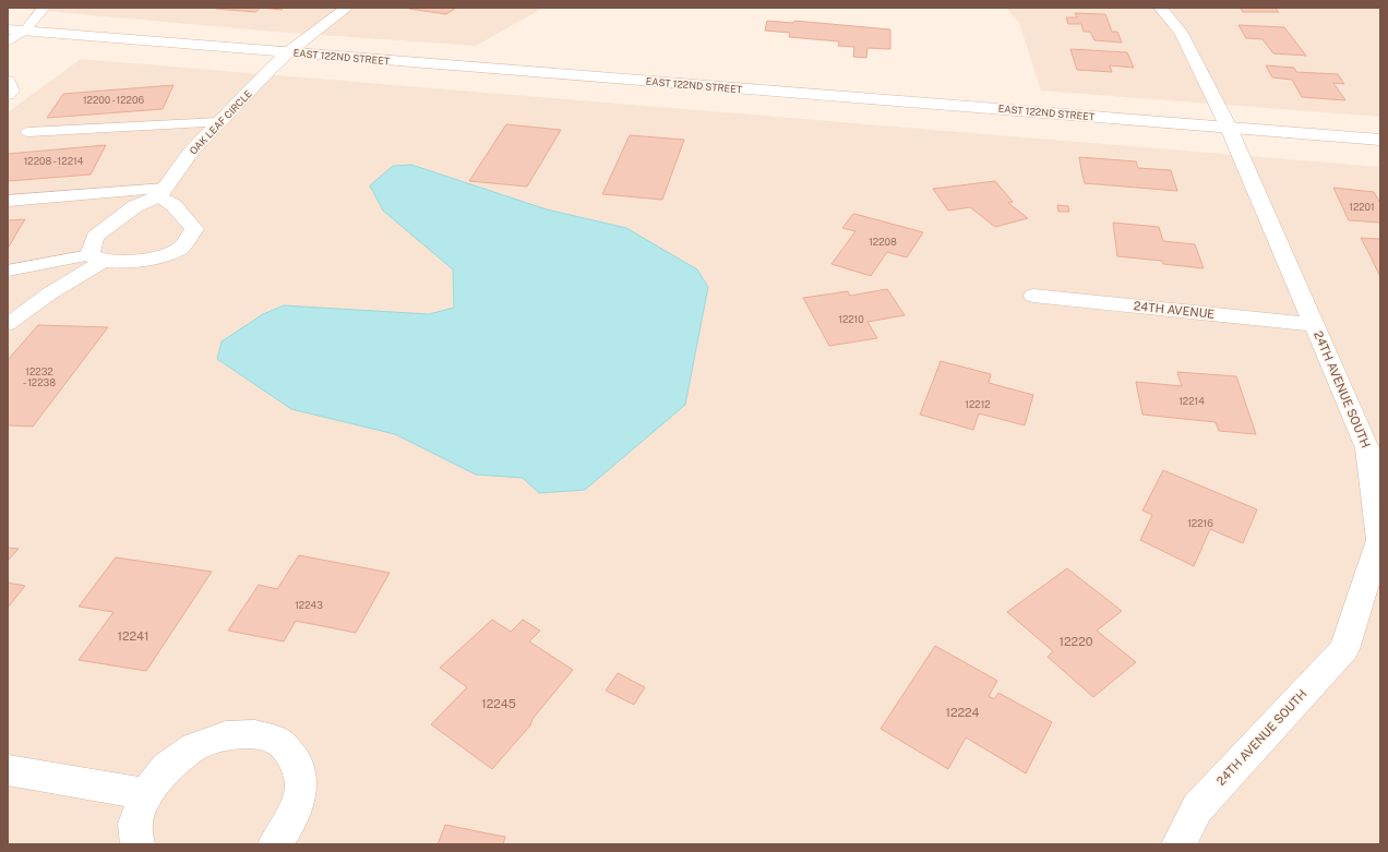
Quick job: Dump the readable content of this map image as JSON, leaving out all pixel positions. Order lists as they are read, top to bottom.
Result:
{
  "streets": {
    "street": [
      "EAST 122ND STREET",
      "OAK LEAF CIRCLE",
      "24TH AVENUE",
      "24TH AVENUE SOUTH"
    ]
  },
  "crossings": [
    ["EAST 122ND STREET", "OAK LEAF CIRCLE"],
    ["EAST 122ND STREET", "24TH AVENUE SOUTH"],
    ["24TH AVENUE", "24TH AVENUE SOUTH"]
  ],
  "house_numbers": [
    "12200 - 12206",
    "12208 - 12214",
    "12201",
    "12208",
    "12210",
    "12232 - 12238",
    "12214",
    "12212",
    "12216",
    "12243",
    "12241",
    "12220",
    "12245",
    "12224"
  ]
}
